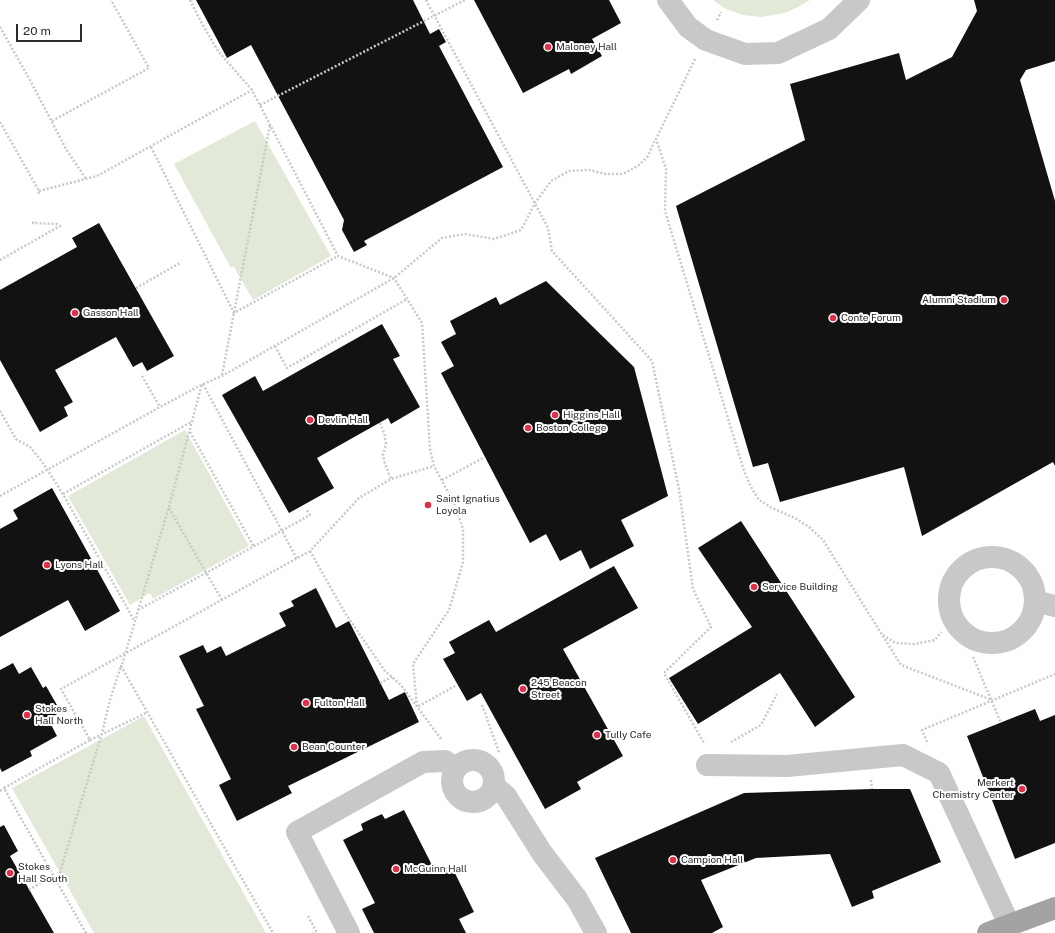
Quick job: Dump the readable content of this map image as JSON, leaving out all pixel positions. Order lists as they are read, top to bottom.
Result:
{
  "places": [
    "Maloney Hall",
    "Alumni Stadium",
    "Gasson Hall",
    "Conte Forum",
    "Higgins Hall",
    "Devlin Hall",
    "Boston College",
    "Saint Ignatius Loyola",
    "Lyons Hall",
    "Service Building",
    "245 Beacon Street",
    "Fulton Hall",
    "Stokes Hall North",
    "Tully Cafe",
    "Bean Counter",
    "Merkert Chemistry Center",
    "Campion Hall",
    "McGuinn Hall",
    "Stokes Hall South"
  ],
  "scale_bar": "20 m"
}
